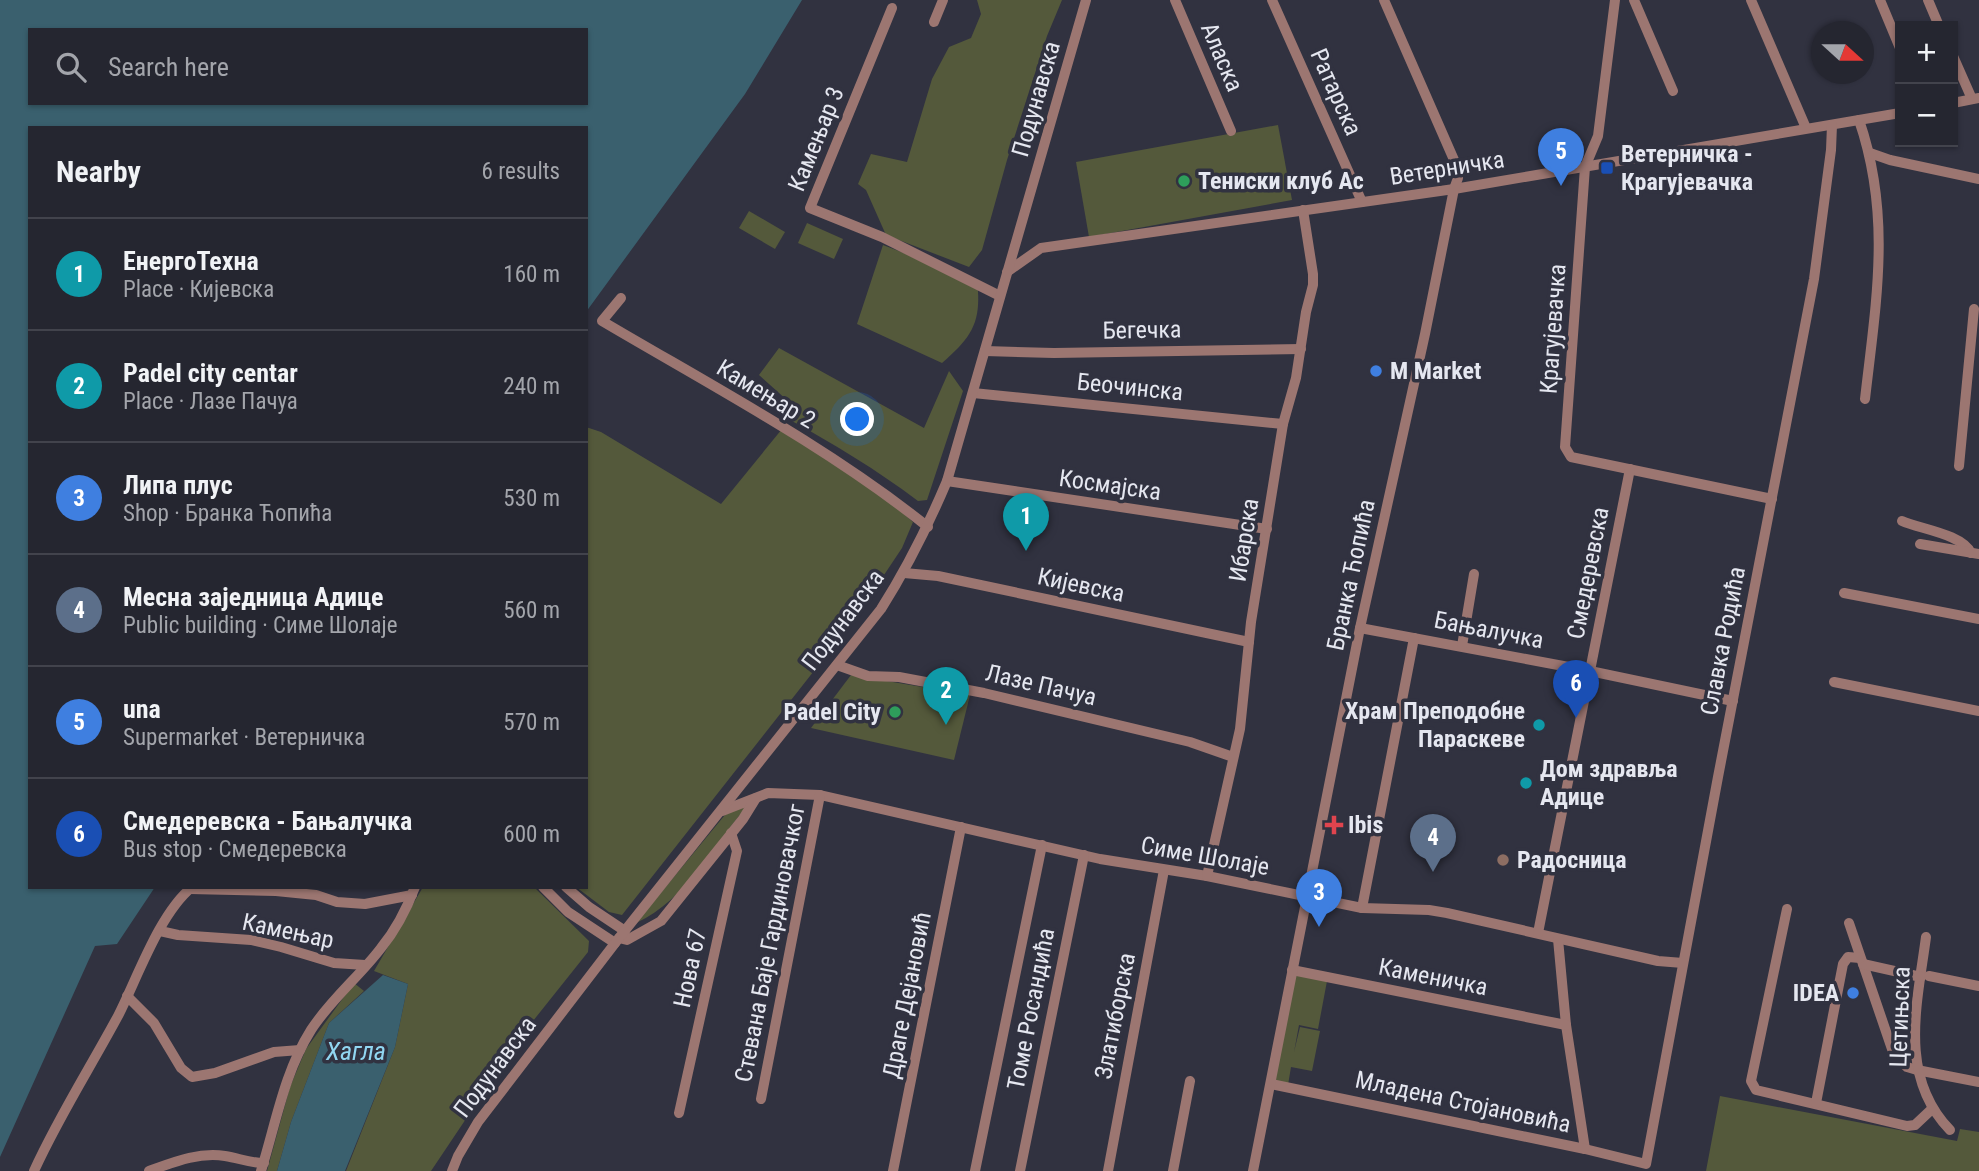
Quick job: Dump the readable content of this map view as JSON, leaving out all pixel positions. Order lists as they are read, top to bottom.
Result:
{
  "streets": {
    "street": [
      "Аласка",
      "Ратарска",
      "Подунавска",
      "Камењар 3",
      "Ветерничка",
      "Крагујевачка",
      "Бегечка",
      "Беочинска",
      "Камењар 2",
      "Космајска",
      "Ибарска",
      "Смедеревска",
      "Бранка Ћопића",
      "Кијевска",
      "Бањалучка",
      "Славка Родића",
      "Лазе Пачуа",
      "Симе Шолаје",
      "Камењар",
      "Стевана Баје Гардиновачког",
      "Нова 67",
      "Каменичка",
      "Драге Дејановић",
      "Томе Росандића",
      "Златиборска",
      "Цетињска",
      "Младена Стојановића"
    ]
  },
  "crossings": [
    ["Ратарска", "Ветерничка"],
    ["Подунавска", "Камењар 3"],
    ["Подунавска", "Ветерничка"],
    ["Подунавска", "Бегечка"],
    ["Подунавска", "Беочинска"],
    ["Подунавска", "Камењар 2"],
    ["Подунавска", "Космајска"],
    ["Подунавска", "Кијевска"],
    ["Подунавска", "Лазе Пачуа"],
    ["Подунавска", "Симе Шолаје"],
    ["Подунавска", "Нова 67"],
    ["Ветерничка", "Крагујевачка"],
    ["Ветерничка", "Ибарска"],
    ["Ветерничка", "Бранка Ћопића"],
    ["Ветерничка", "Славка Родића"],
    ["Крагујевачка", "Смедеревска"],
    ["Крагујевачка", "Славка Родића"],
    ["Бегечка", "Ибарска"],
    ["Беочинска", "Ибарска"],
    ["Космајска", "Ибарска"],
    ["Ибарска", "Кијевска"],
    ["Ибарска", "Лазе Пачуа"],
    ["Ибарска", "Симе Шолаје"],
    ["Смедеревска", "Бањалучка"],
    ["Смедеревска", "Симе Шолаје"],
    ["Бранка Ћопића", "Бањалучка"],
    ["Бранка Ћопића", "Симе Шолаје"],
    ["Бранка Ћопића", "Каменичка"],
    ["Бранка Ћопића", "Младена Стојановића"],
    ["Бањалучка", "Славка Родића"],
    ["Славка Родића", "Симе Шолаје"],
    ["Славка Родића", "Младена Стојановића"],
    ["Симе Шолаје", "Стевана Баје Гардиновачког"],
    ["Симе Шолаје", "Нова 67"],
    ["Симе Шолаје", "Драге Дејановић"],
    ["Симе Шолаје", "Томе Росандића"],
    ["Симе Шолаје", "Златиборска"]
  ],
  "water": ["Хагла"],
  "places": {
    "transit": ["Ветерничка - Крагујевачка"],
    "other": [
      "Тениски клуб Ас",
      "M Market",
      "Padel City",
      "Храм Преподобне Параскеве",
      "Дом здравља Адице",
      "Радосница",
      "IDEA"
    ],
    "health": ["Ibis"]
  },
  "north": "right",
  "page": {
    "map_buttons": ["+", "−"],
    "search": "Search here",
    "heading": ["Nearby", "6 results"],
    "pins": [
      "5",
      "1",
      "6",
      "2",
      "4",
      "3"
    ],
    "list": [
      {
        "mark": "1",
        "name": "ЕнергоТехна",
        "note": "Place · Кијевска",
        "value": "160 m"
      },
      {
        "mark": "2",
        "name": "Padel city centar",
        "note": "Place · Лазе Пачуа",
        "value": "240 m"
      },
      {
        "mark": "3",
        "name": "Липа плус",
        "note": "Shop · Бранка Ћопића",
        "value": "530 m"
      },
      {
        "mark": "4",
        "name": "Месна заједница Адице",
        "note": "Public building · Симе Шолаје",
        "value": "560 m"
      },
      {
        "mark": "5",
        "name": "una",
        "note": "Supermarket · Ветерничка",
        "value": "570 m"
      },
      {
        "mark": "6",
        "name": "Смедеревска - Бањалучка",
        "note": "Bus stop · Смедеревска",
        "value": "600 m"
      }
    ]
  }
}
